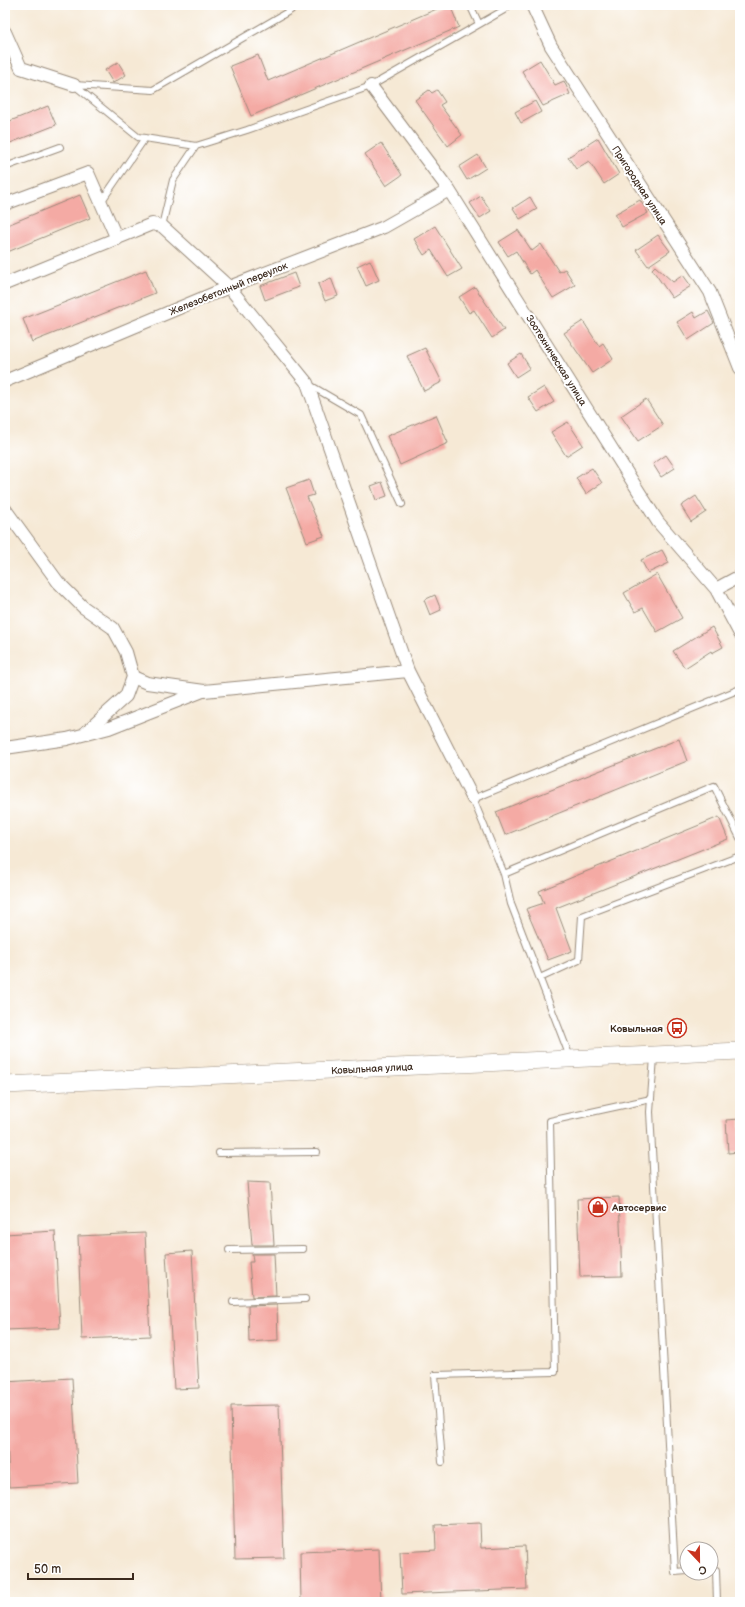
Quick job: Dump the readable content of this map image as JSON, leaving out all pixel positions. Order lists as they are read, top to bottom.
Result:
{
  "streets": {
    "main road": ["Ковыльная улица"],
    "street": ["Пригородная улица", "Железобетонный переулок", "Зоотехническая улица"]
  },
  "crossings": [
    ["Железобетонный переулок", "Зоотехническая улица"]
  ],
  "places": {
    "bus stop": ["Ковыльная"],
    "shop": ["Автосервис"]
  },
  "scale_bar": "50 m",
  "north": "bottom"
}
